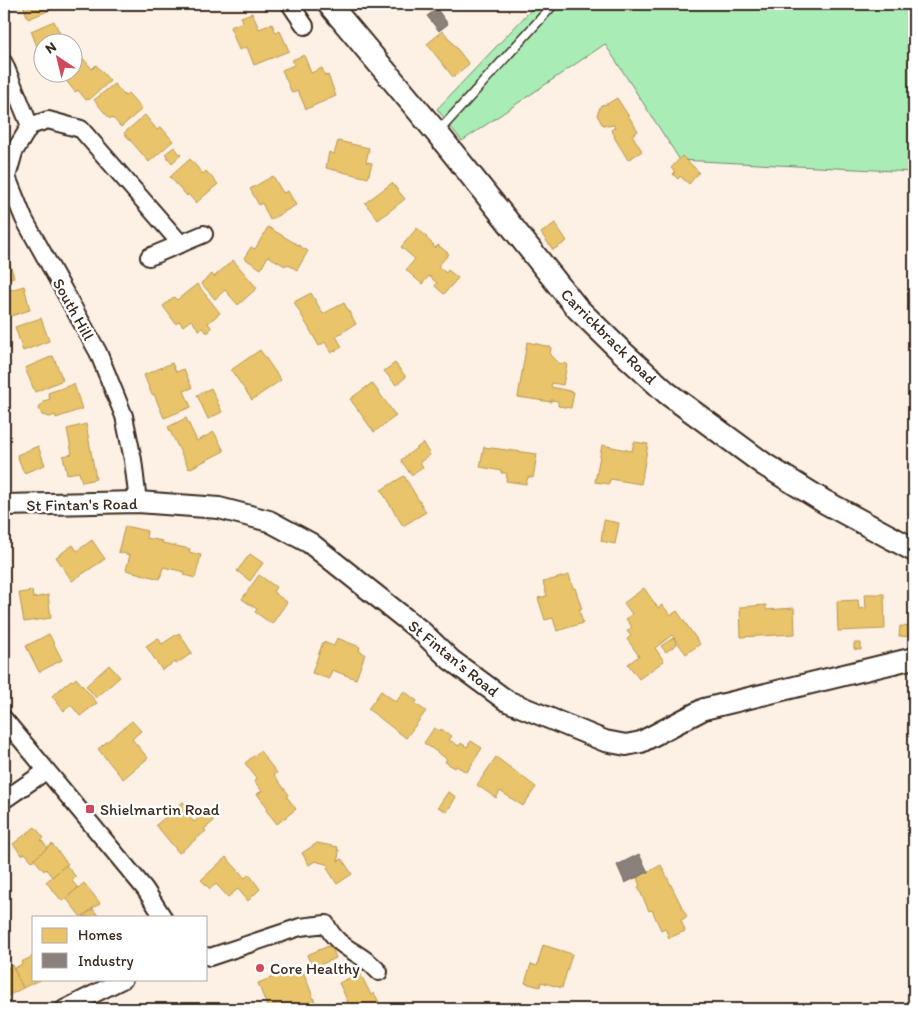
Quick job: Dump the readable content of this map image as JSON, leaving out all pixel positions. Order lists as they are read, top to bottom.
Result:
{
  "streets": {
    "main road": ["Carrickbrack Road"],
    "street": ["South Hill", "St Fintan's Road"]
  },
  "crossings": [
    ["South Hill", "St Fintan's Road"]
  ],
  "places": {
    "transit": ["Shielmartin Road"],
    "other": ["Core Healthy"]
  },
  "legend": ["Homes", "Industry"],
  "north": "top left"
}
